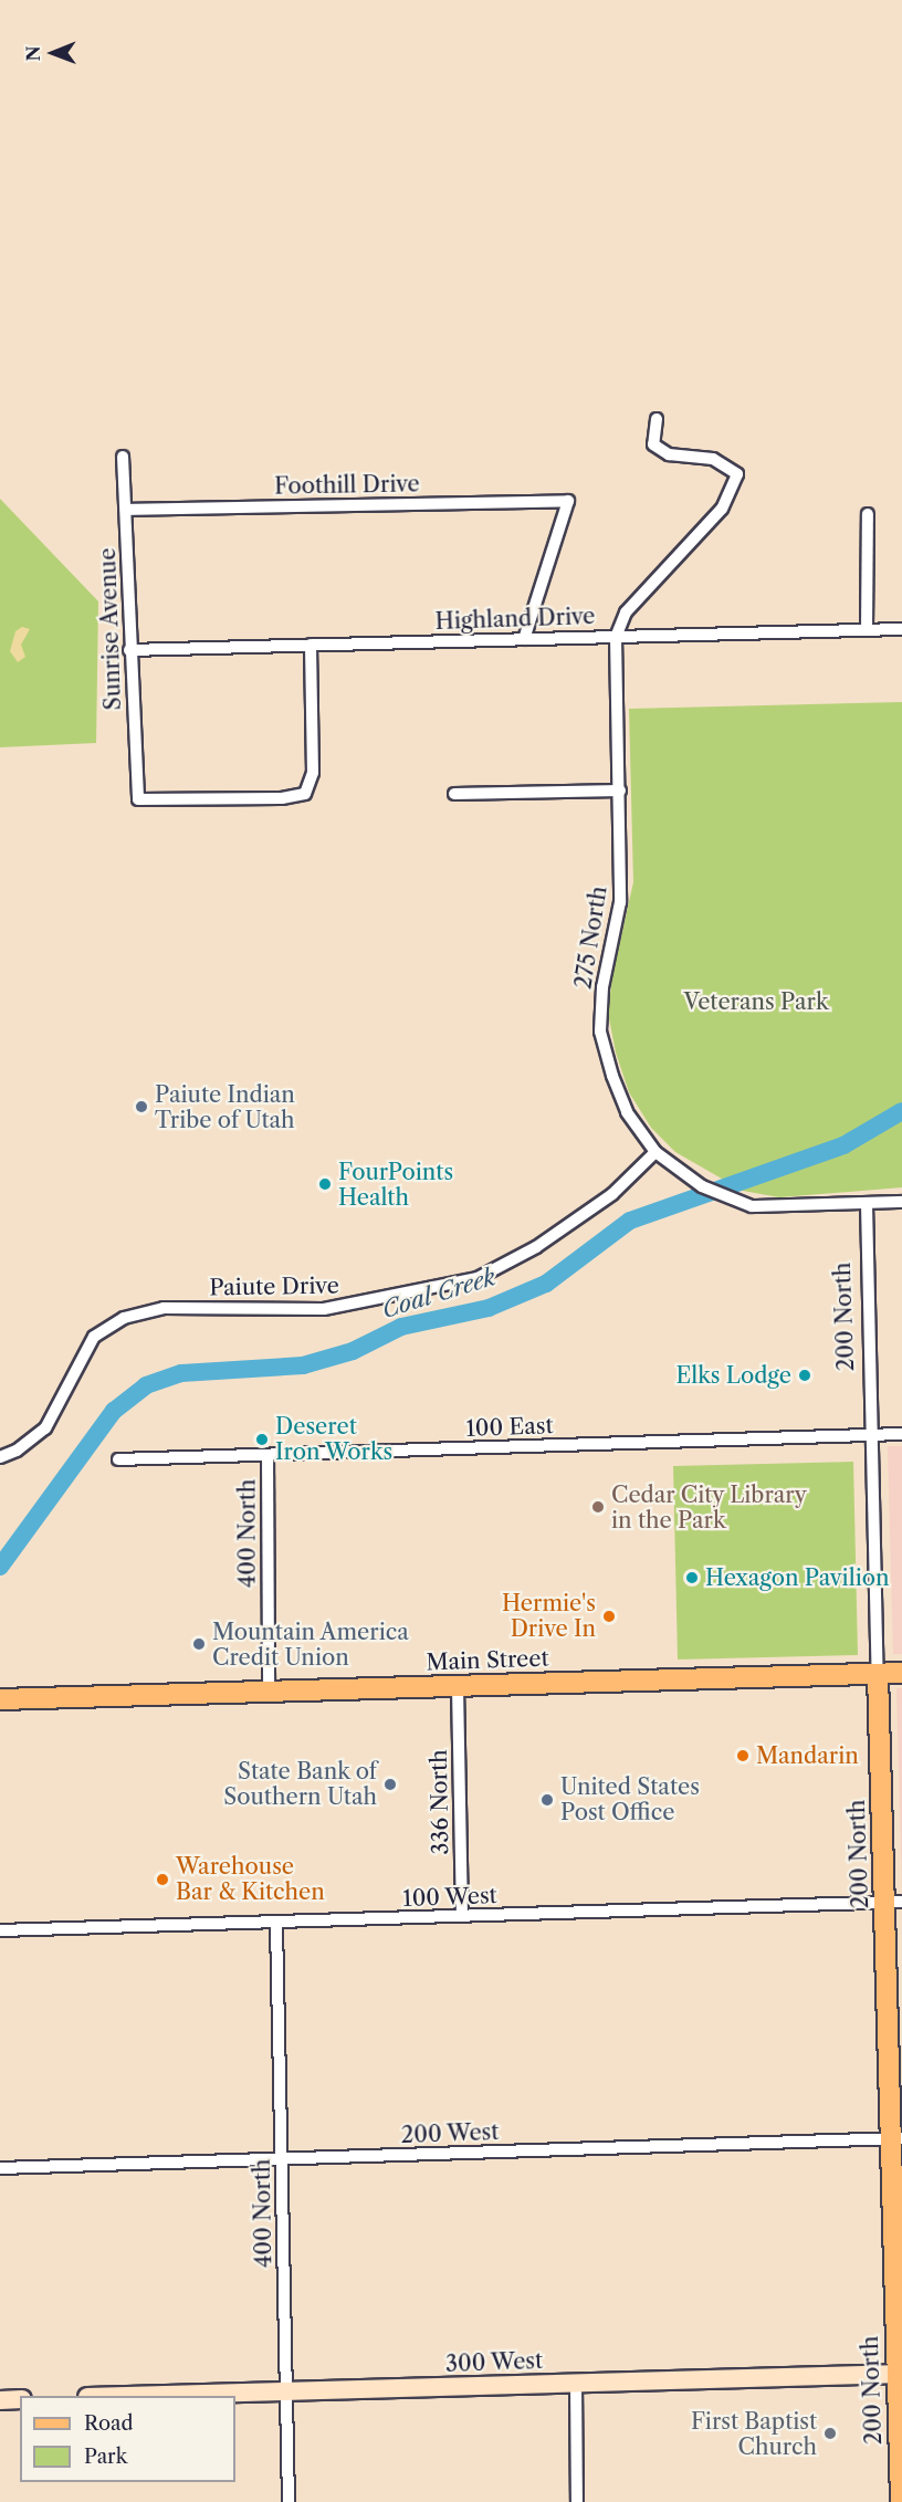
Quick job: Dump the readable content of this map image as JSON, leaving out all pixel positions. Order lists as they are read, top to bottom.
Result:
{
  "streets": {
    "main road": ["200 North", "Main Street"],
    "street": [
      "Foothill Drive",
      "Highland Drive",
      "Sunrise Avenue",
      "275 North",
      "Paiute Drive",
      "100 East",
      "400 North",
      "336 North",
      "100 West",
      "200 West",
      "300 West"
    ]
  },
  "crossings": [
    ["Foothill Drive", "Highland Drive"],
    ["Foothill Drive", "Sunrise Avenue"],
    ["Highland Drive", "Sunrise Avenue"],
    ["Highland Drive", "275 North"],
    ["275 North", "Paiute Drive"],
    ["275 North", "200 North"],
    ["200 North", "100 East"],
    ["200 North", "Main Street"],
    ["200 North", "100 West"],
    ["200 North", "200 West"],
    ["200 North", "300 West"],
    ["100 East", "400 North"],
    ["400 North", "Main Street"],
    ["400 North", "100 West"],
    ["400 North", "200 West"],
    ["400 North", "300 West"],
    ["Main Street", "336 North"],
    ["336 North", "100 West"]
  ],
  "water": ["Coal Creek"],
  "parks": ["Veterans Park"],
  "places": [
    "Paiute Indian Tribe of Utah",
    "FourPoints Health",
    "Elks Lodge",
    "Deseret Iron Works",
    "Cedar City Library in the Park",
    "Hexagon Pavilion",
    "Hermie's Drive In",
    "Mountain America Credit Union",
    "Mandarin",
    "State Bank of Southern Utah",
    "United States Post Office",
    "Warehouse Bar & Kitchen",
    "First Baptist Church"
  ],
  "legend": ["Road", "Park"],
  "north": "left"
}
